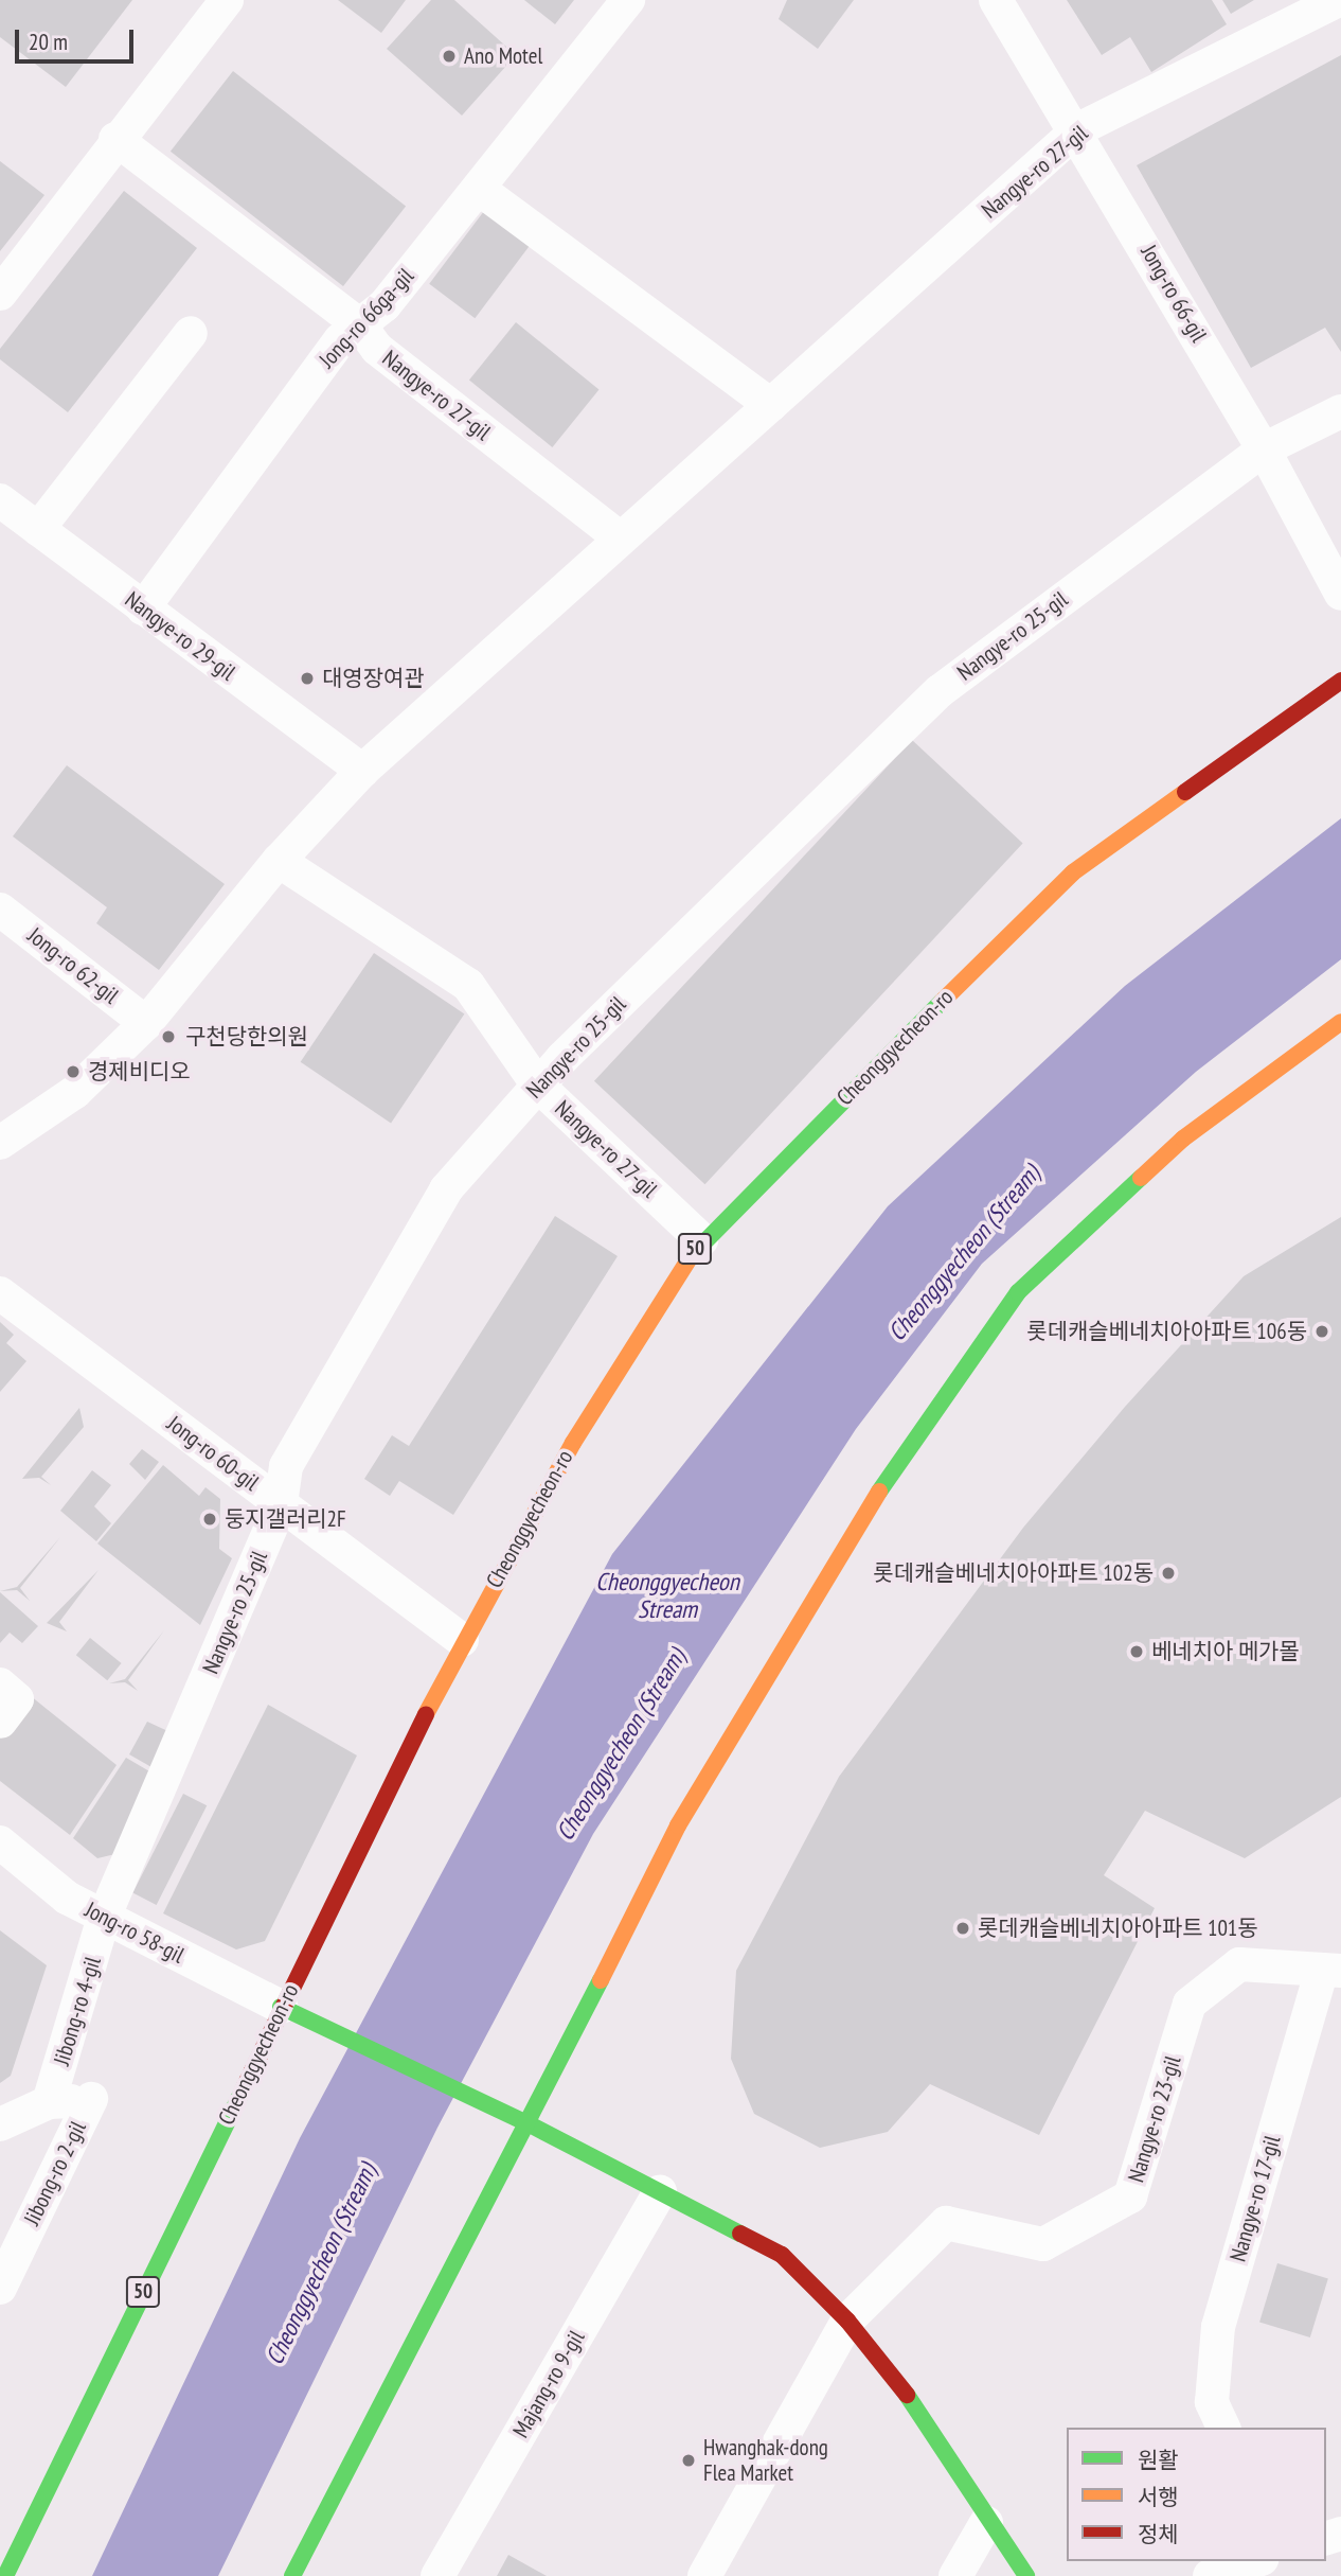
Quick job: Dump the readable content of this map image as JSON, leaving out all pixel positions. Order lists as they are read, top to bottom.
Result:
{
  "streets": {
    "main road": ["Cheonggyecheon-ro", "50"],
    "street": [
      "Nangye-ro 27-gil",
      "Jong-ro 66-gil",
      "Jong-ro 66ga-gil",
      "Nangye-ro 29-gil",
      "Nangye-ro 25-gil",
      "Jong-ro 62-gil",
      "Jong-ro 60-gil",
      "Jong-ro 58-gil",
      "Jibong-ro 4-gil",
      "Nangye-ro 23-gil",
      "Jibong-ro 2-gil",
      "Nangye-ro 17-gil",
      "Majang-ro 9-gil"
    ]
  },
  "crossings": [
    ["Nangye-ro 27-gil", "Jong-ro 66-gil"],
    ["Nangye-ro 27-gil", "Jong-ro 66ga-gil"],
    ["Nangye-ro 27-gil", "Nangye-ro 29-gil"],
    ["Nangye-ro 27-gil", "Nangye-ro 25-gil"],
    ["Nangye-ro 27-gil", "Jong-ro 62-gil"],
    ["Nangye-ro 27-gil", "Cheonggyecheon-ro"],
    ["Jong-ro 66-gil", "Nangye-ro 25-gil"],
    ["Jong-ro 66ga-gil", "Nangye-ro 29-gil"],
    ["Nangye-ro 25-gil", "Jong-ro 60-gil"],
    ["Nangye-ro 25-gil", "Jong-ro 58-gil"],
    ["Nangye-ro 25-gil", "Jibong-ro 4-gil"],
    ["Cheonggyecheon-ro", "Jong-ro 60-gil"],
    ["Cheonggyecheon-ro", "Jong-ro 58-gil"],
    ["Jong-ro 58-gil", "Jibong-ro 4-gil"],
    ["Jibong-ro 4-gil", "Jibong-ro 2-gil"],
    ["Nangye-ro 23-gil", "Nangye-ro 17-gil"]
  ],
  "water": ["Cheonggyecheon (Stream)", "Cheonggyecheon Stream"],
  "places": [
    "Ano Motel",
    "대영장여관",
    "구천당한의원",
    "경제비디오",
    "롯데캐슬베네치아아파트 106동",
    "둥지갤러리2F",
    "롯데캐슬베네치아아파트 102동",
    "베네치아 메가몰",
    "롯데캐슬베네치아아파트 101동",
    "Hwanghak-dong Flea Market"
  ],
  "legend": ["원활", "서행", "정체"],
  "scale_bar": "20 m"
}
